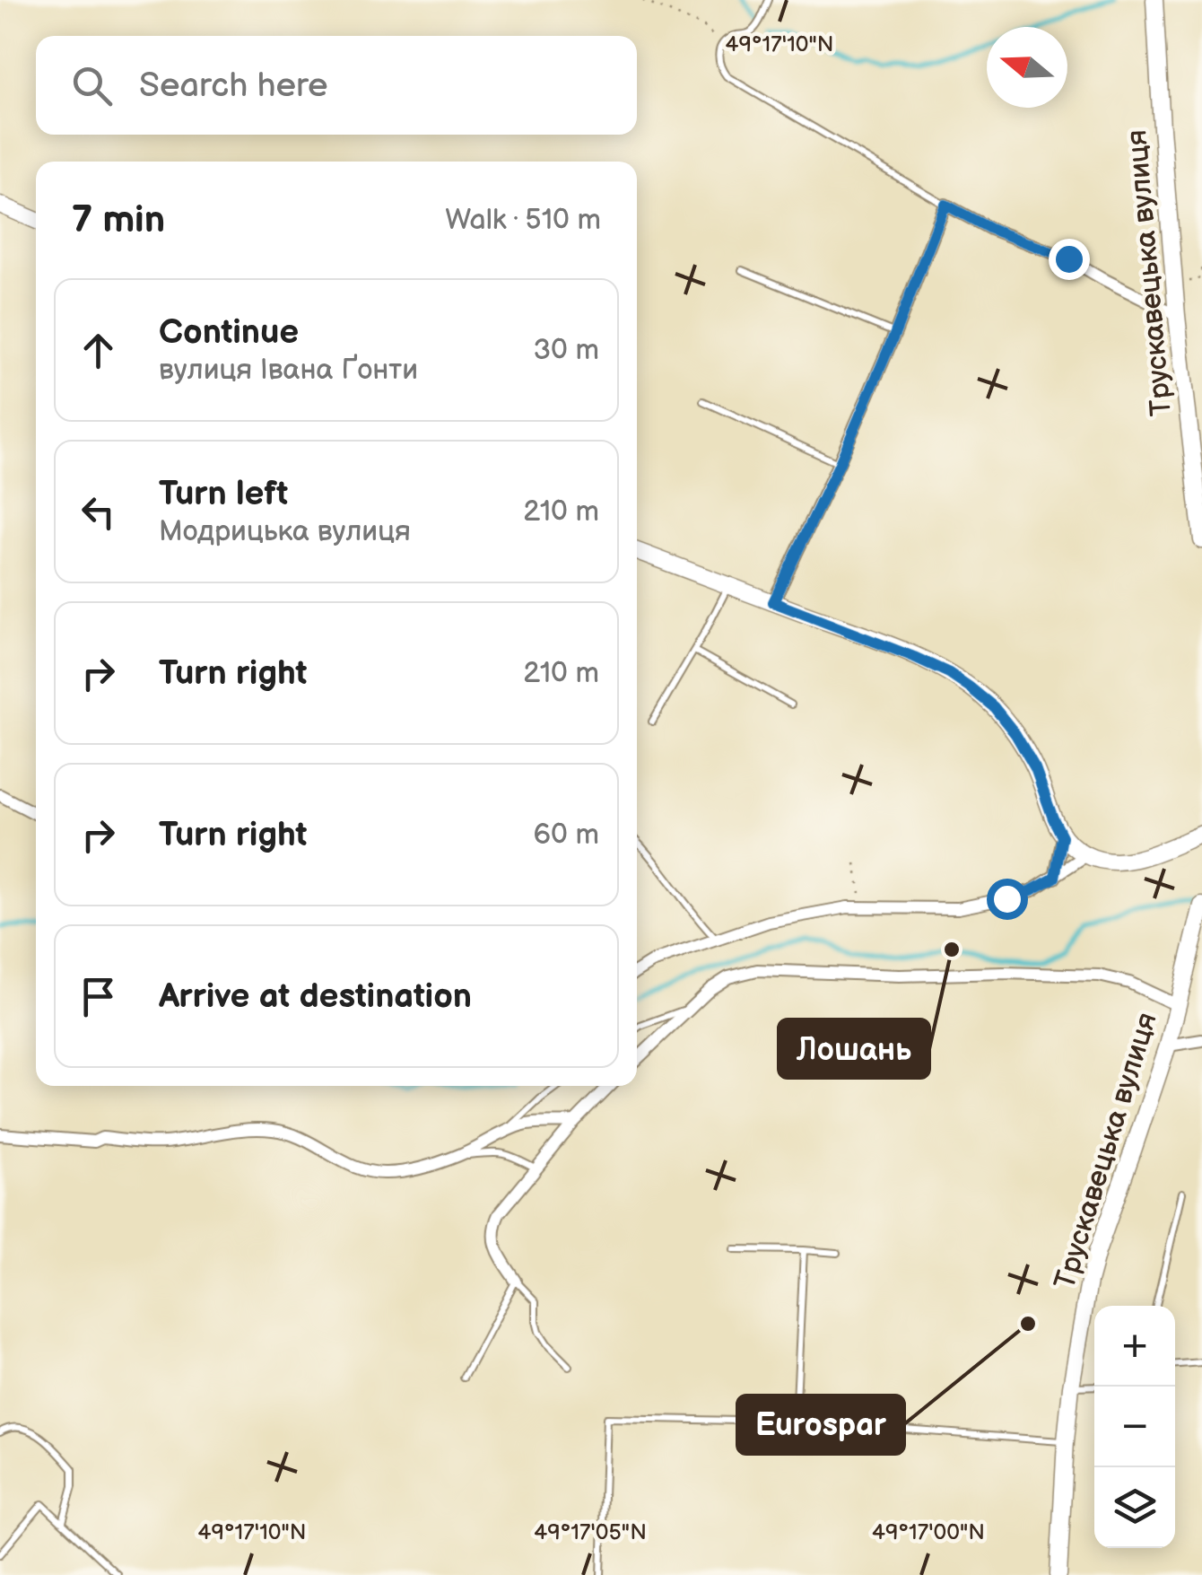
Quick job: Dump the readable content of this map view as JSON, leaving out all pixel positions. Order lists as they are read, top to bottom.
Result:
{
  "streets": {
    "main road": ["Трускавецька вулиця"]
  },
  "places": ["Лошань", "Eurospar"],
  "north": "left",
  "page": {
    "search": "Search here",
    "heading": ["7 min", "Walk · 510 m"],
    "list": [
      ["Continue", "вулиця Івана Ґонти", "30 m"],
      ["Turn left", "Модрицька вулиця", "210 m"],
      ["Turn right", "210 m"],
      ["Turn right", "60 m"],
      "Arrive at destination"
    ],
    "map_buttons": ["+", "−"]
  },
  "coordinates": ["49°17'10\"N", "49°17'05\"N", "49°17'00\"N"]
}
